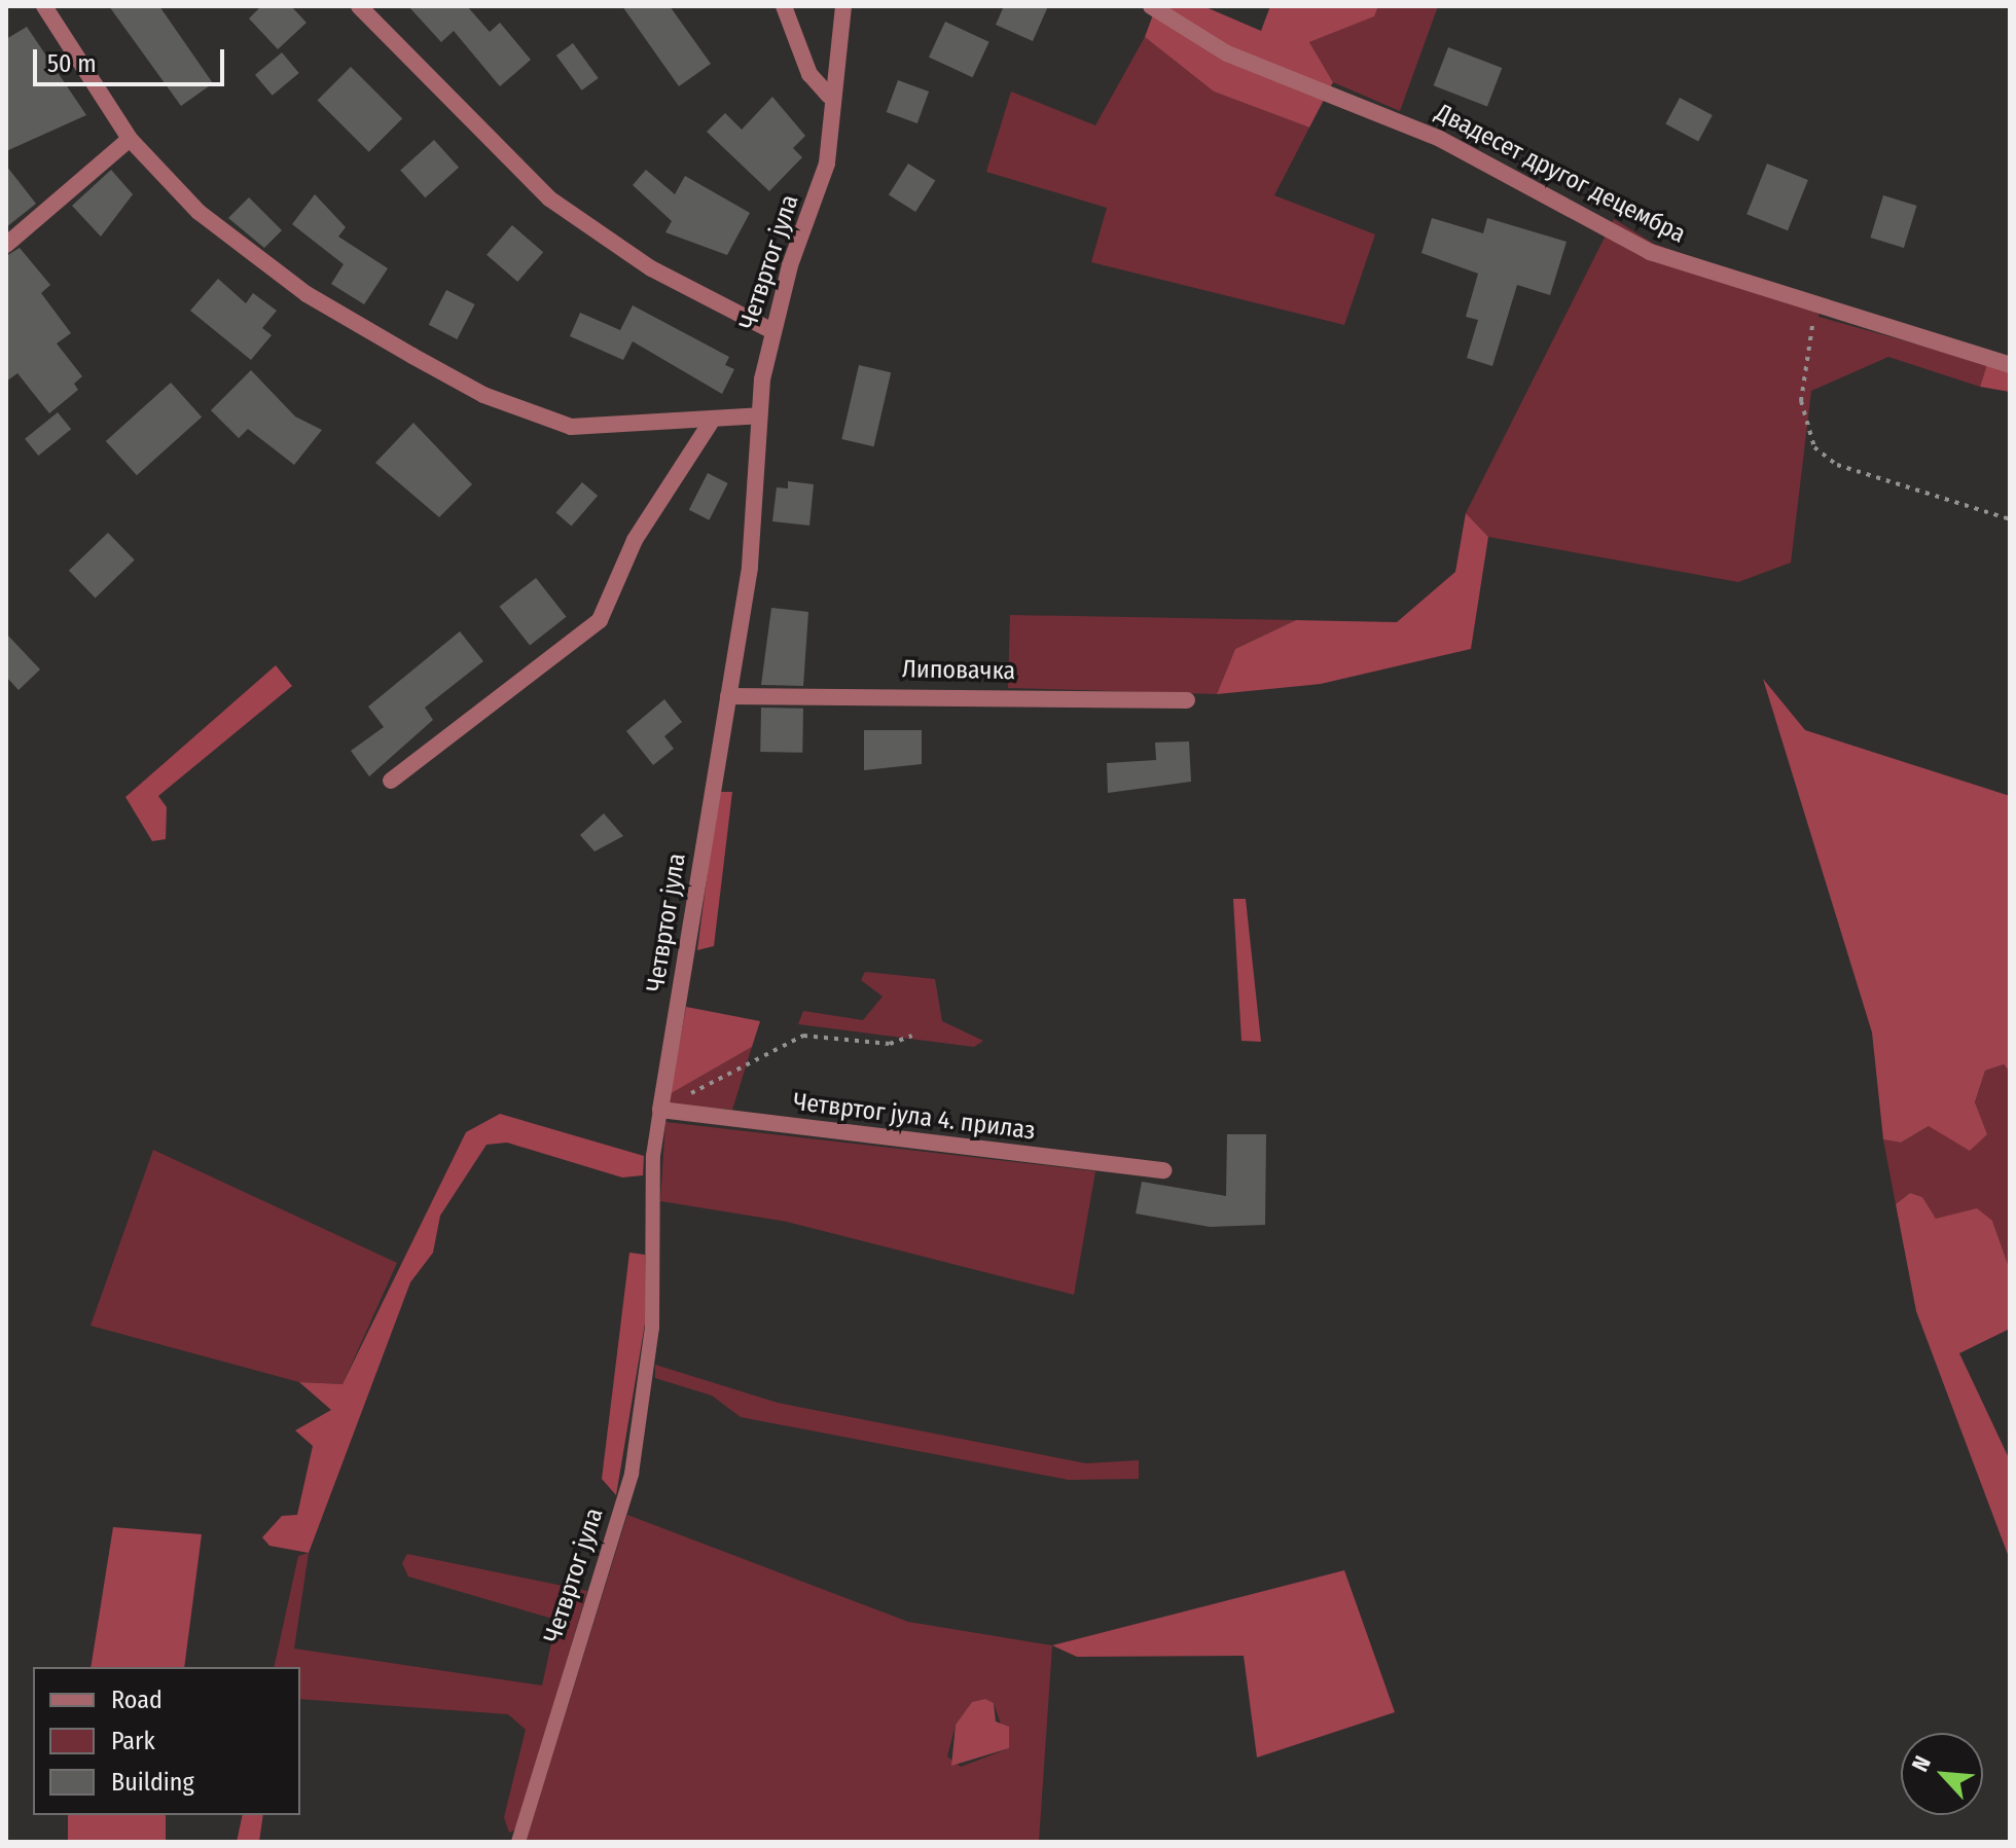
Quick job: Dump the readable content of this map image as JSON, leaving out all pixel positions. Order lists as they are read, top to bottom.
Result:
{
  "streets": {
    "street": [
      "Двадесет другог децембра",
      "Четвртог јула",
      "Липовачка",
      "Четвртог јула 4. прилаз"
    ]
  },
  "crossings": [
    ["Четвртог јула", "Липовачка"],
    ["Четвртог јула", "Четвртог јула 4. прилаз"]
  ],
  "legend": ["Road", "Park", "Building"],
  "scale_bar": "50 m",
  "north": "top left"
}
